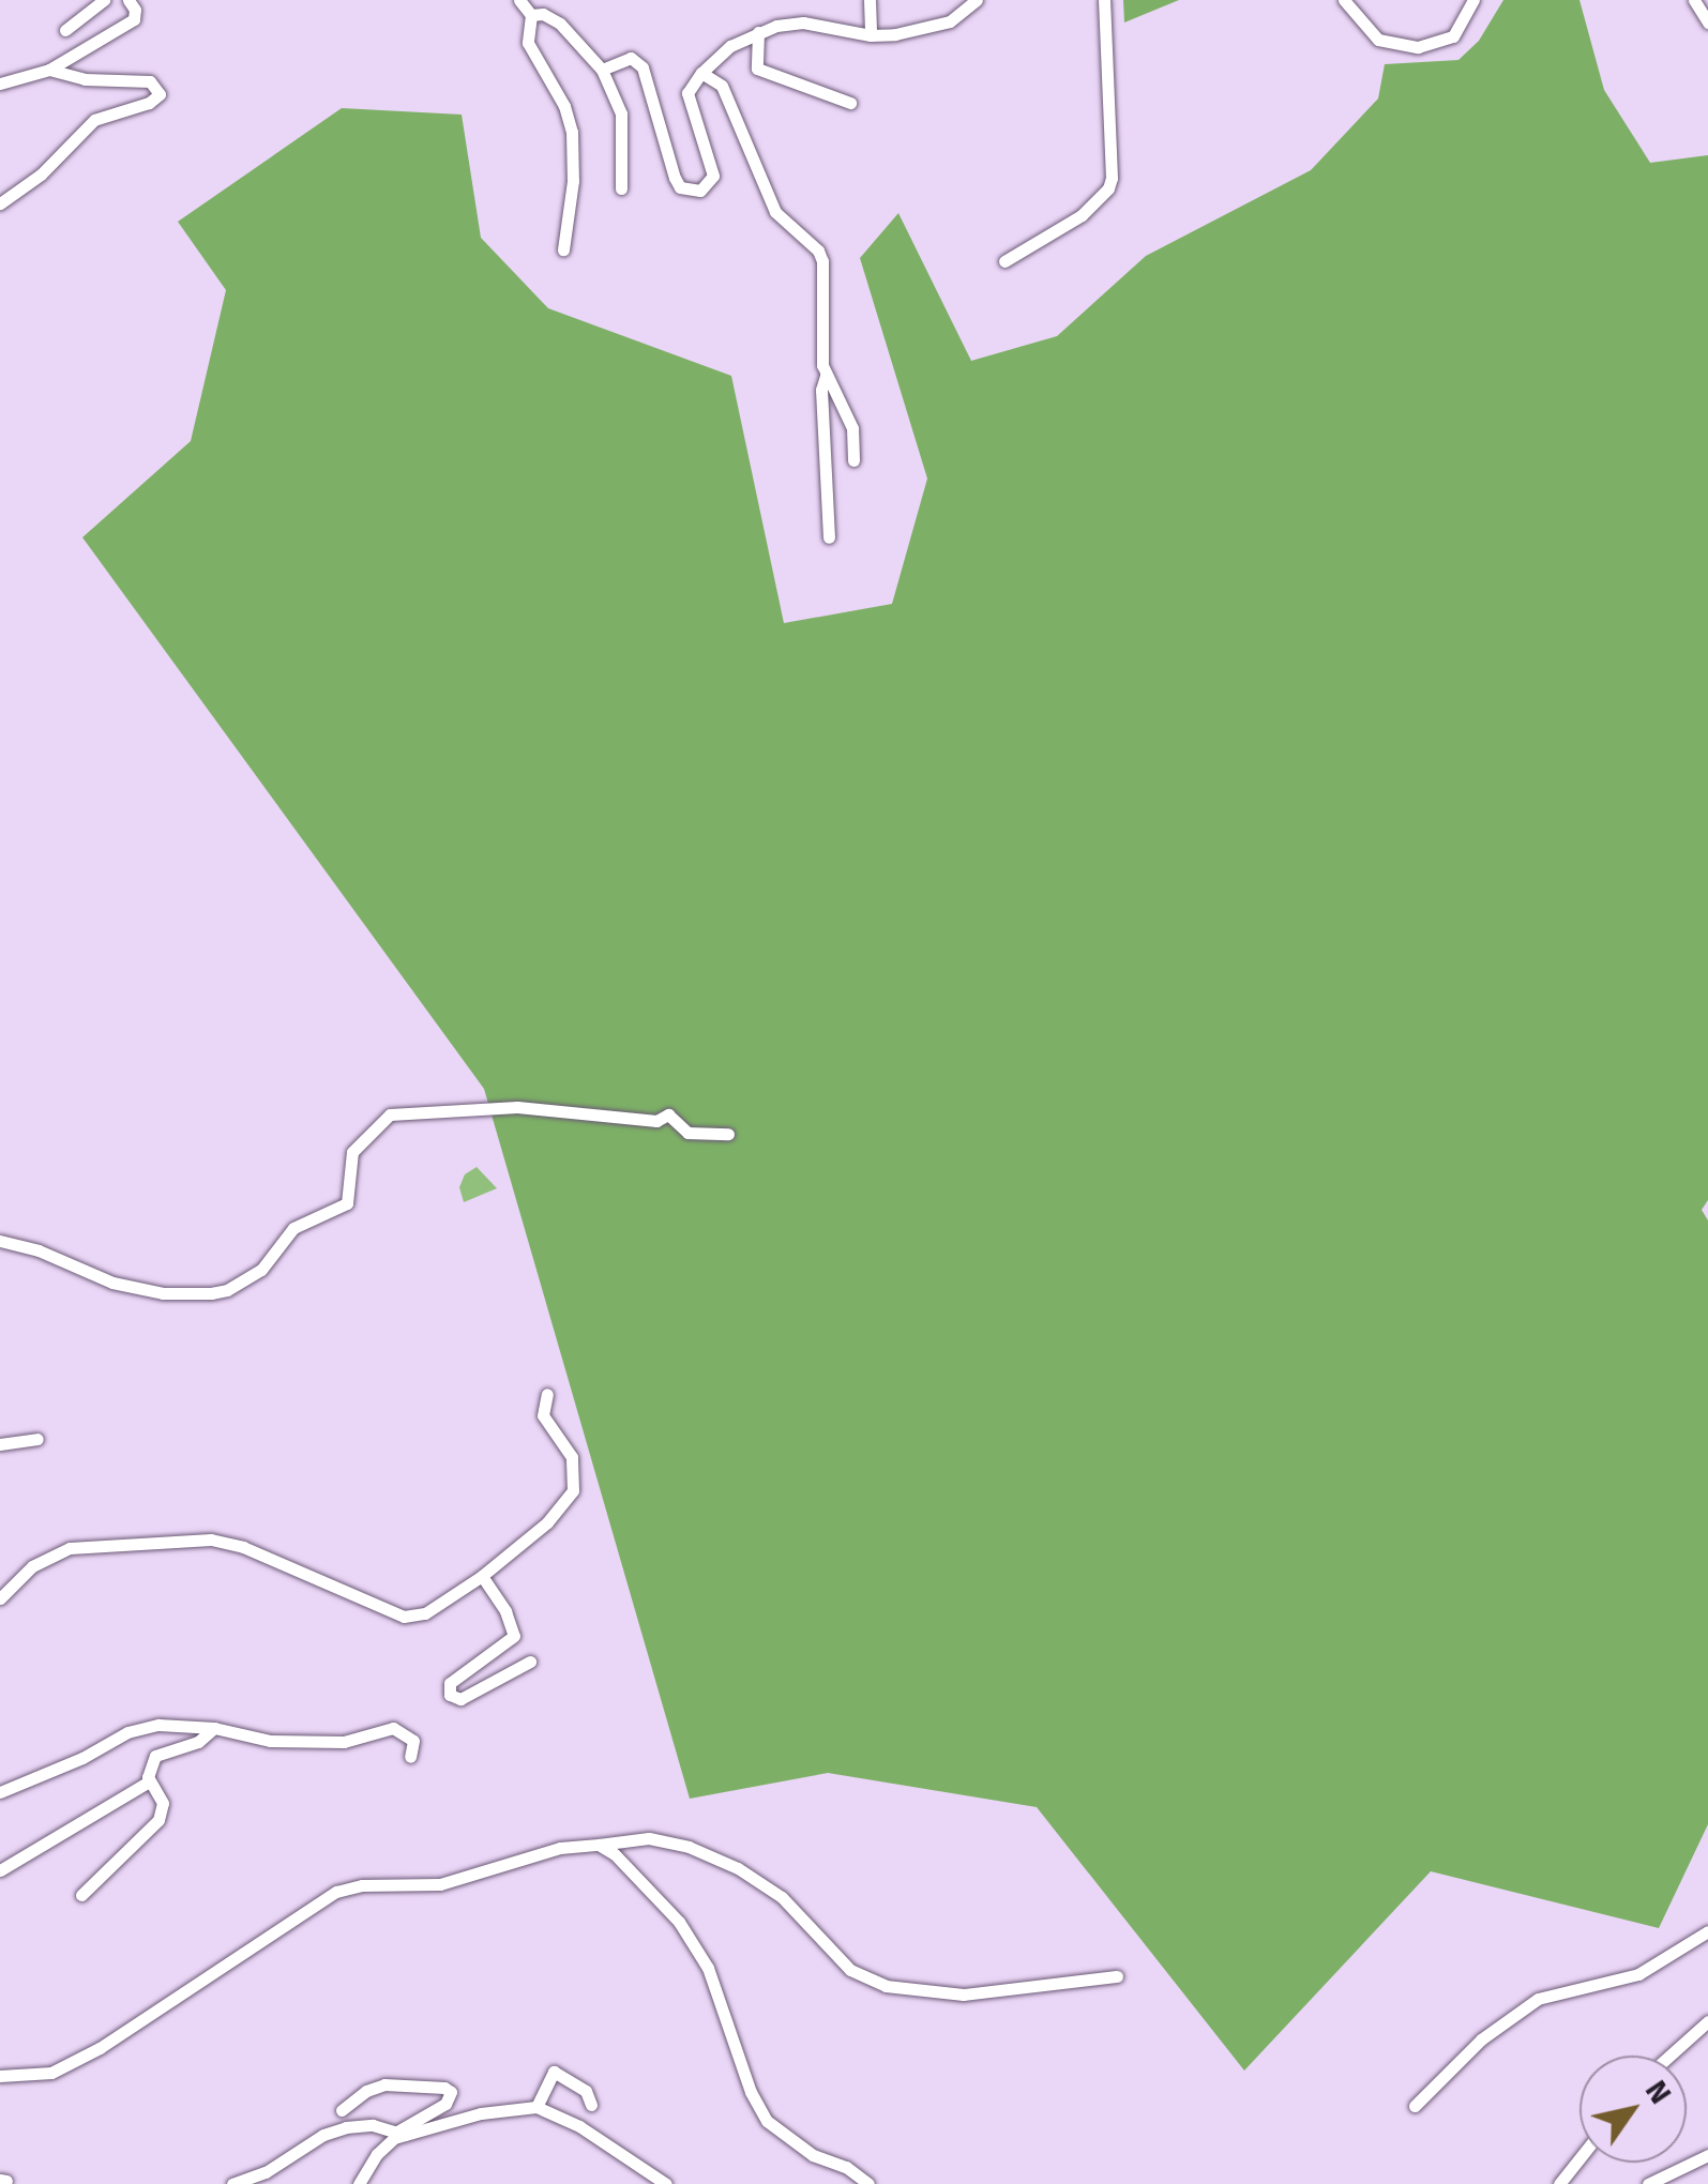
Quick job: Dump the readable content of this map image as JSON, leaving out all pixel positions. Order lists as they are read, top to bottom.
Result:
{
  "north": "top right"
}
